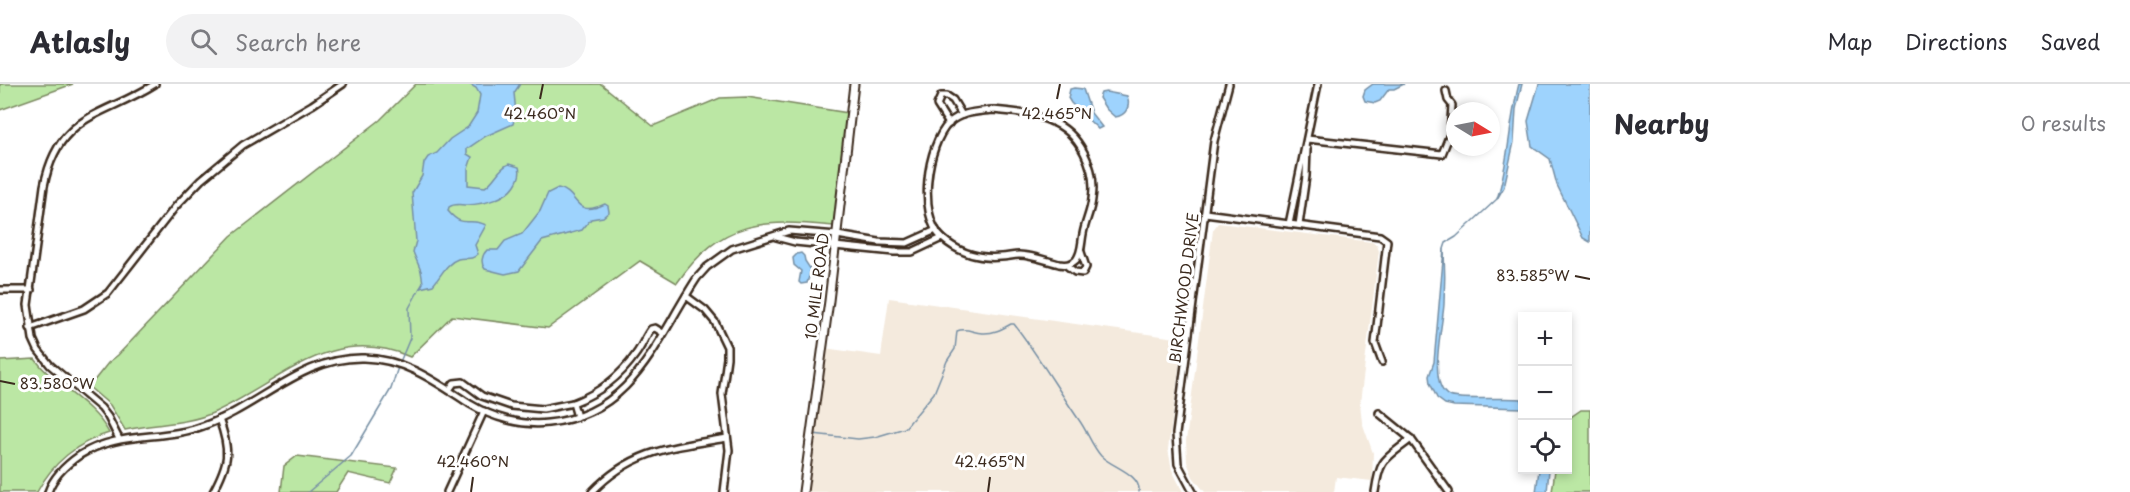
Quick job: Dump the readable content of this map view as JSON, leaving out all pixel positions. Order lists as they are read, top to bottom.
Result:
{
  "streets": {
    "main road": ["10 MILE ROAD"],
    "street": ["BIRCHWOOD DRIVE"]
  },
  "north": "right",
  "page": {
    "header": "Atlasly",
    "search": "Search here",
    "nav": ["Map", "Directions", "Saved"],
    "heading": ["Nearby", "0 results"],
    "map_buttons": ["+", "−"]
  },
  "coordinates": [
    "42.460°N",
    "42.465°N",
    "83.585°W",
    "83.580°W"
  ]
}
